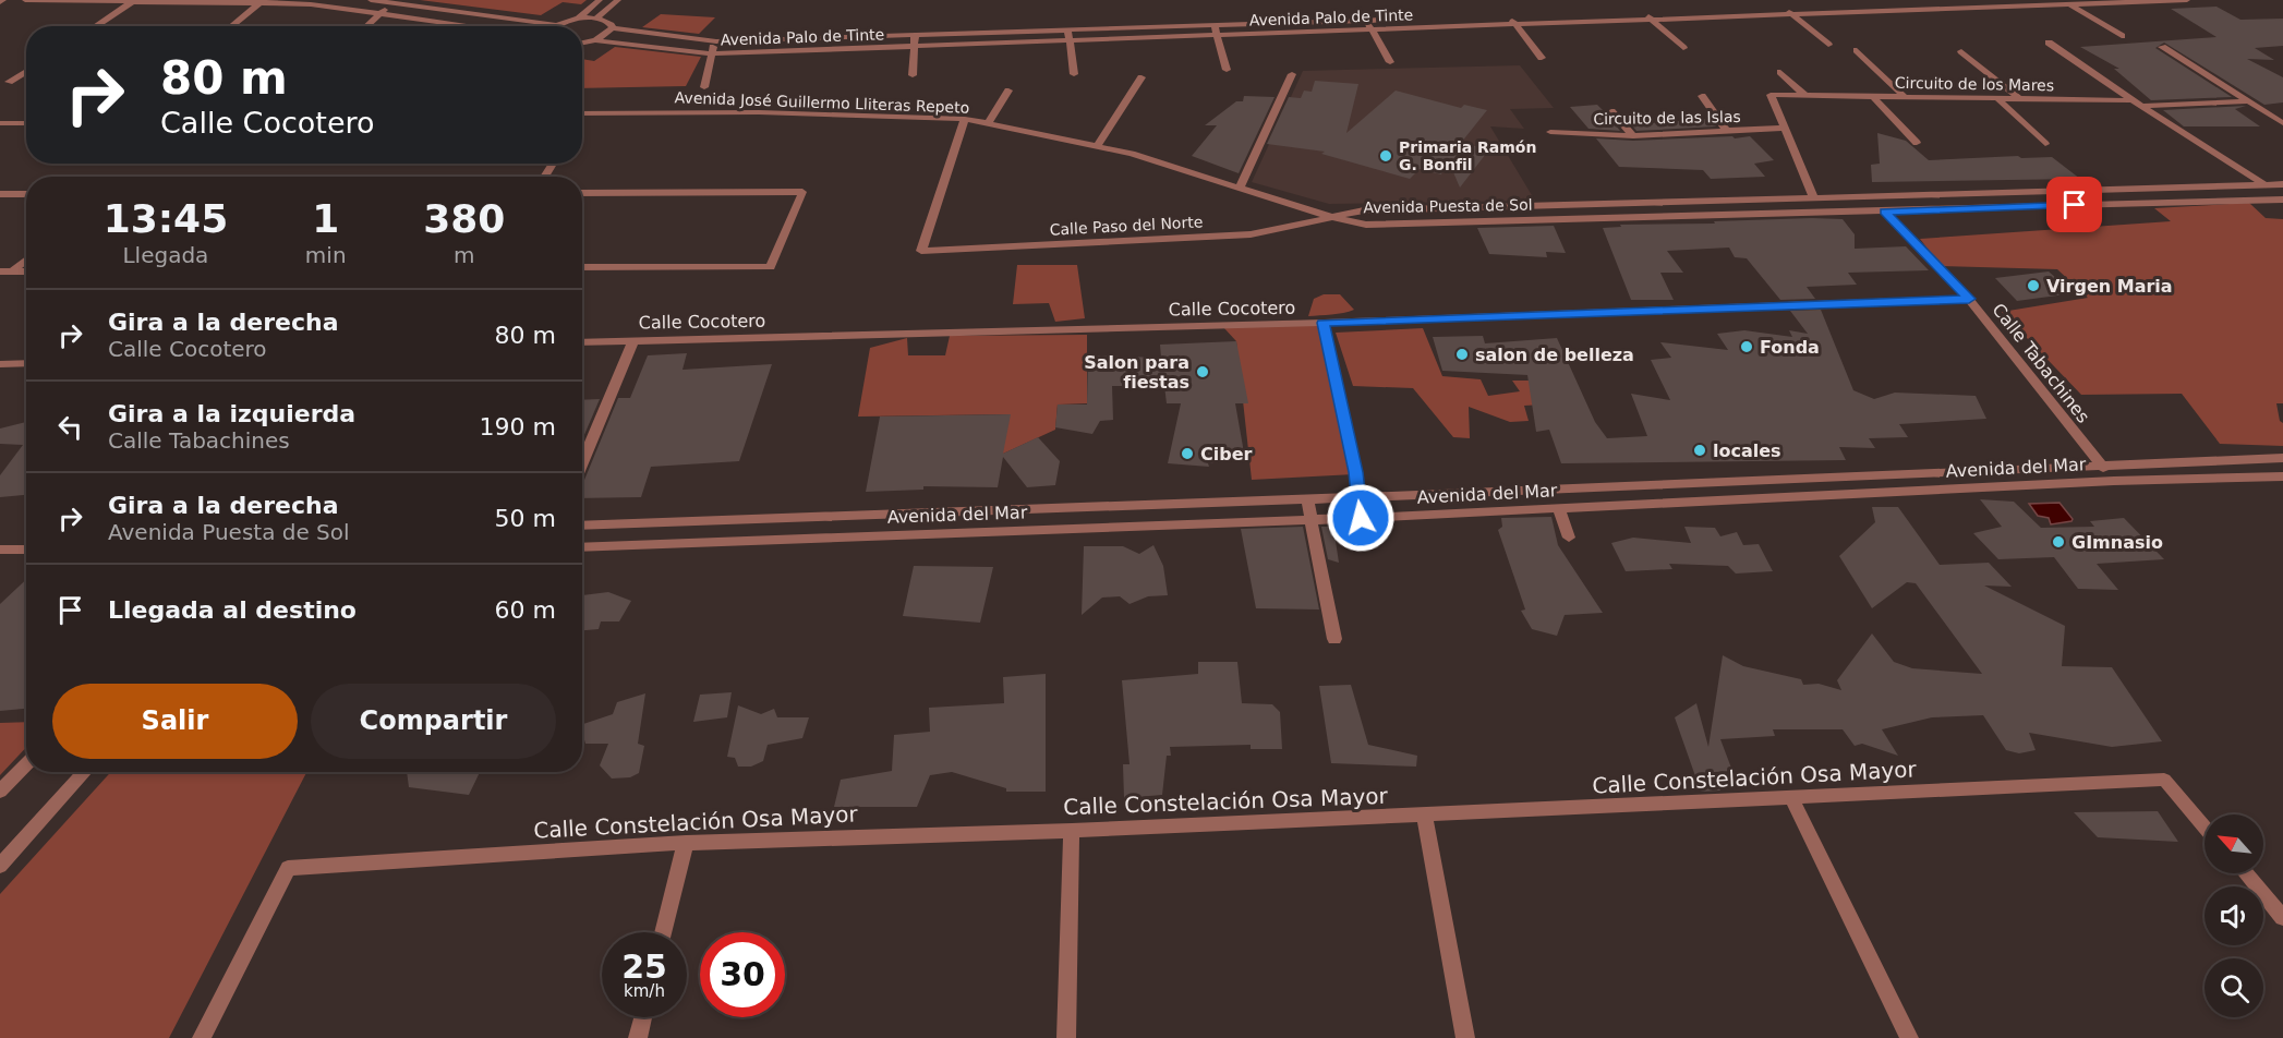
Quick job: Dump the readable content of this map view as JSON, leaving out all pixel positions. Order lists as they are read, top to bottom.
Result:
{
  "streets": {
    "street": [
      "Avenida Palo de Tinte",
      "Circuito de los Mares",
      "Avenida José Guillermo Lliteras Repeto",
      "Circuito de las Islas",
      "Avenida Puesta de Sol",
      "Calle Paso del Norte",
      "Calle Cocotero",
      "Calle Tabachines",
      "Avenida del Mar",
      "Calle Constelación Osa Mayor"
    ]
  },
  "crossings": [
    ["Circuito de los Mares", "Circuito de las Islas"],
    ["Circuito de los Mares", "Avenida Puesta de Sol"],
    ["Avenida José Guillermo Lliteras Repeto", "Avenida Puesta de Sol"],
    ["Avenida José Guillermo Lliteras Repeto", "Calle Paso del Norte"],
    ["Avenida Puesta de Sol", "Calle Paso del Norte"],
    ["Avenida Puesta de Sol", "Calle Tabachines"],
    ["Calle Cocotero", "Calle Tabachines"],
    ["Calle Tabachines", "Avenida del Mar"]
  ],
  "places": [
    "Primaria Ramón G. Bonfil",
    "Virgen Maria",
    "Fonda",
    "salon de belleza",
    "Salon para fiestas",
    "locales",
    "Ciber",
    "GImnasio"
  ],
  "north": "top left",
  "page": {
    "turn": ["80 m", "Calle Cocotero"],
    "eta": [
      "13:45",
      "Llegada",
      "1",
      "min",
      "380",
      "m"
    ],
    "list": [
      {
        "name": "Gira a la derecha",
        "note": "Calle Cocotero",
        "value": "80 m"
      },
      {
        "name": "Gira a la izquierda",
        "note": "Calle Tabachines",
        "value": "190 m"
      },
      {
        "name": "Gira a la derecha",
        "note": "Avenida Puesta de Sol",
        "value": "50 m"
      },
      {
        "name": "Llegada al destino",
        "value": "60 m"
      }
    ],
    "buttons": ["Salir", "Compartir"],
    "speed": "25 km/h",
    "limit": "30"
  }
}
